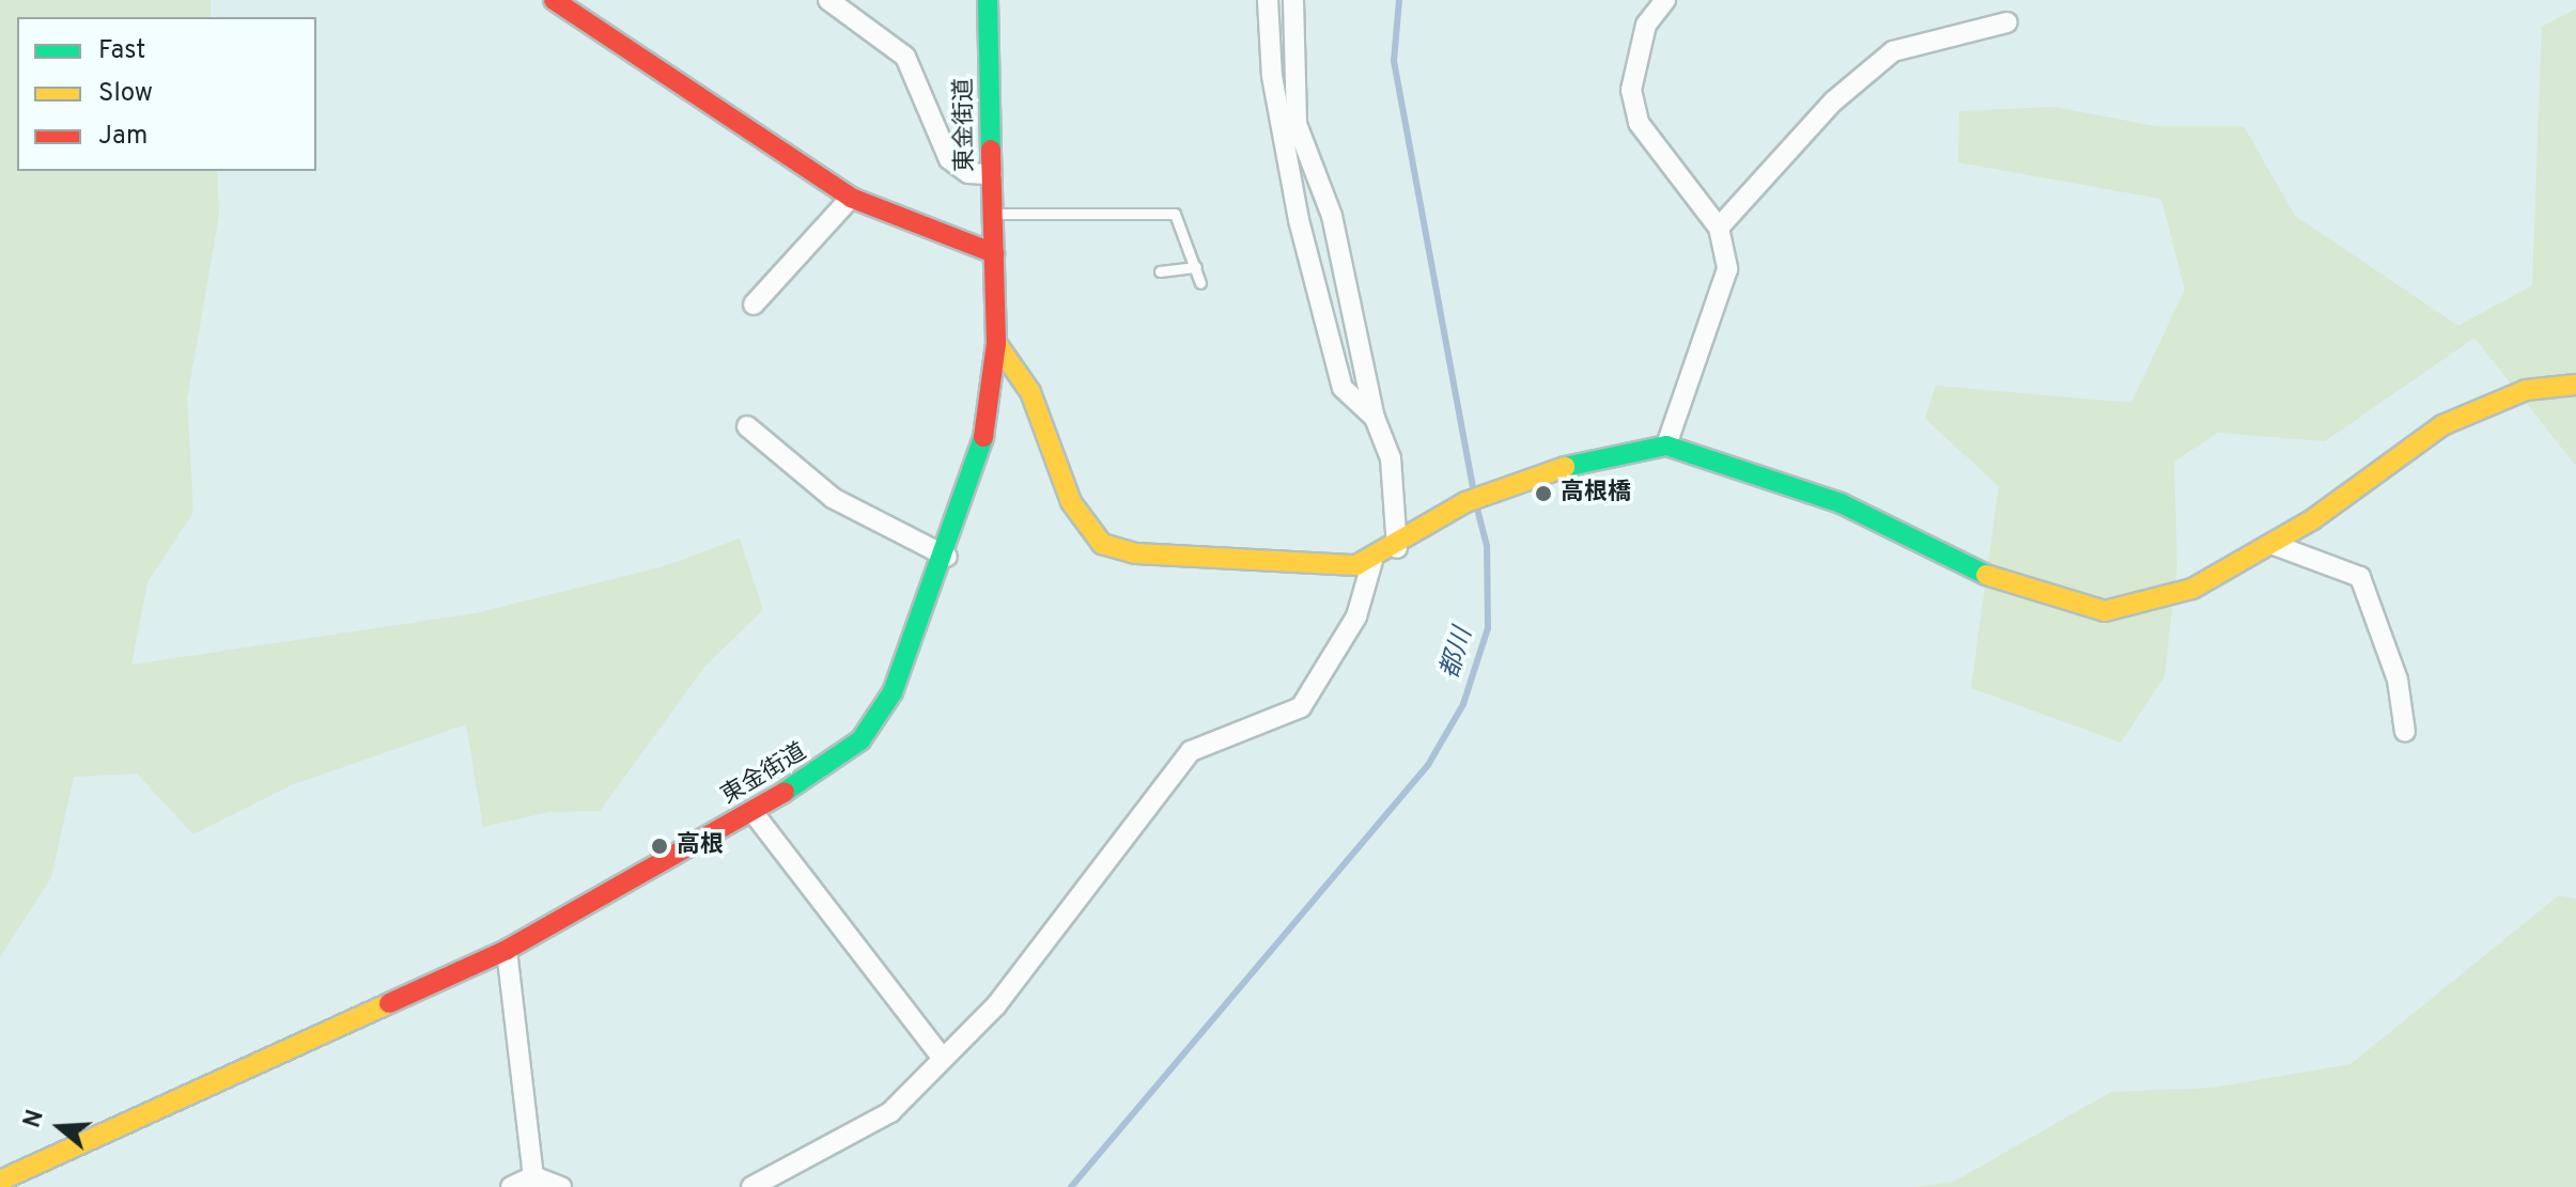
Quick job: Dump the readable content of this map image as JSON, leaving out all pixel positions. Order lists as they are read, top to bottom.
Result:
{
  "streets": {
    "main road": ["東金街道"]
  },
  "water": ["都川"],
  "places": ["高根橋", "高根"],
  "legend": ["Fast", "Slow", "Jam"],
  "north": "left"
}
